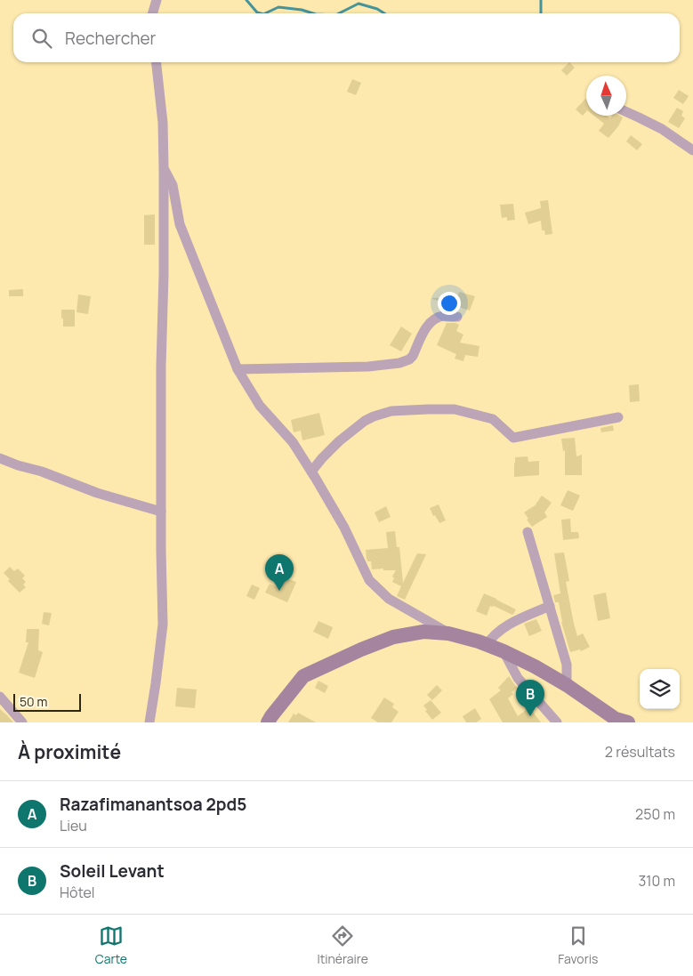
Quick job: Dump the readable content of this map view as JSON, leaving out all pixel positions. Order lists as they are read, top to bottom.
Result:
{
  "scale_bar": "50 m",
  "north": "top",
  "page": {
    "search": "Rechercher",
    "pins": ["A", "B"],
    "scale": "50 m",
    "heading": ["À proximité", "2 résultats"],
    "list": [
      {
        "mark": "A",
        "name": "Razafimanantsoa 2pd5",
        "note": "Lieu",
        "value": "250 m"
      },
      {
        "mark": "B",
        "name": "Soleil Levant",
        "note": "Hôtel",
        "value": "310 m"
      }
    ],
    "nav": ["Carte", "Itinéraire", "Favoris"]
  }
}
